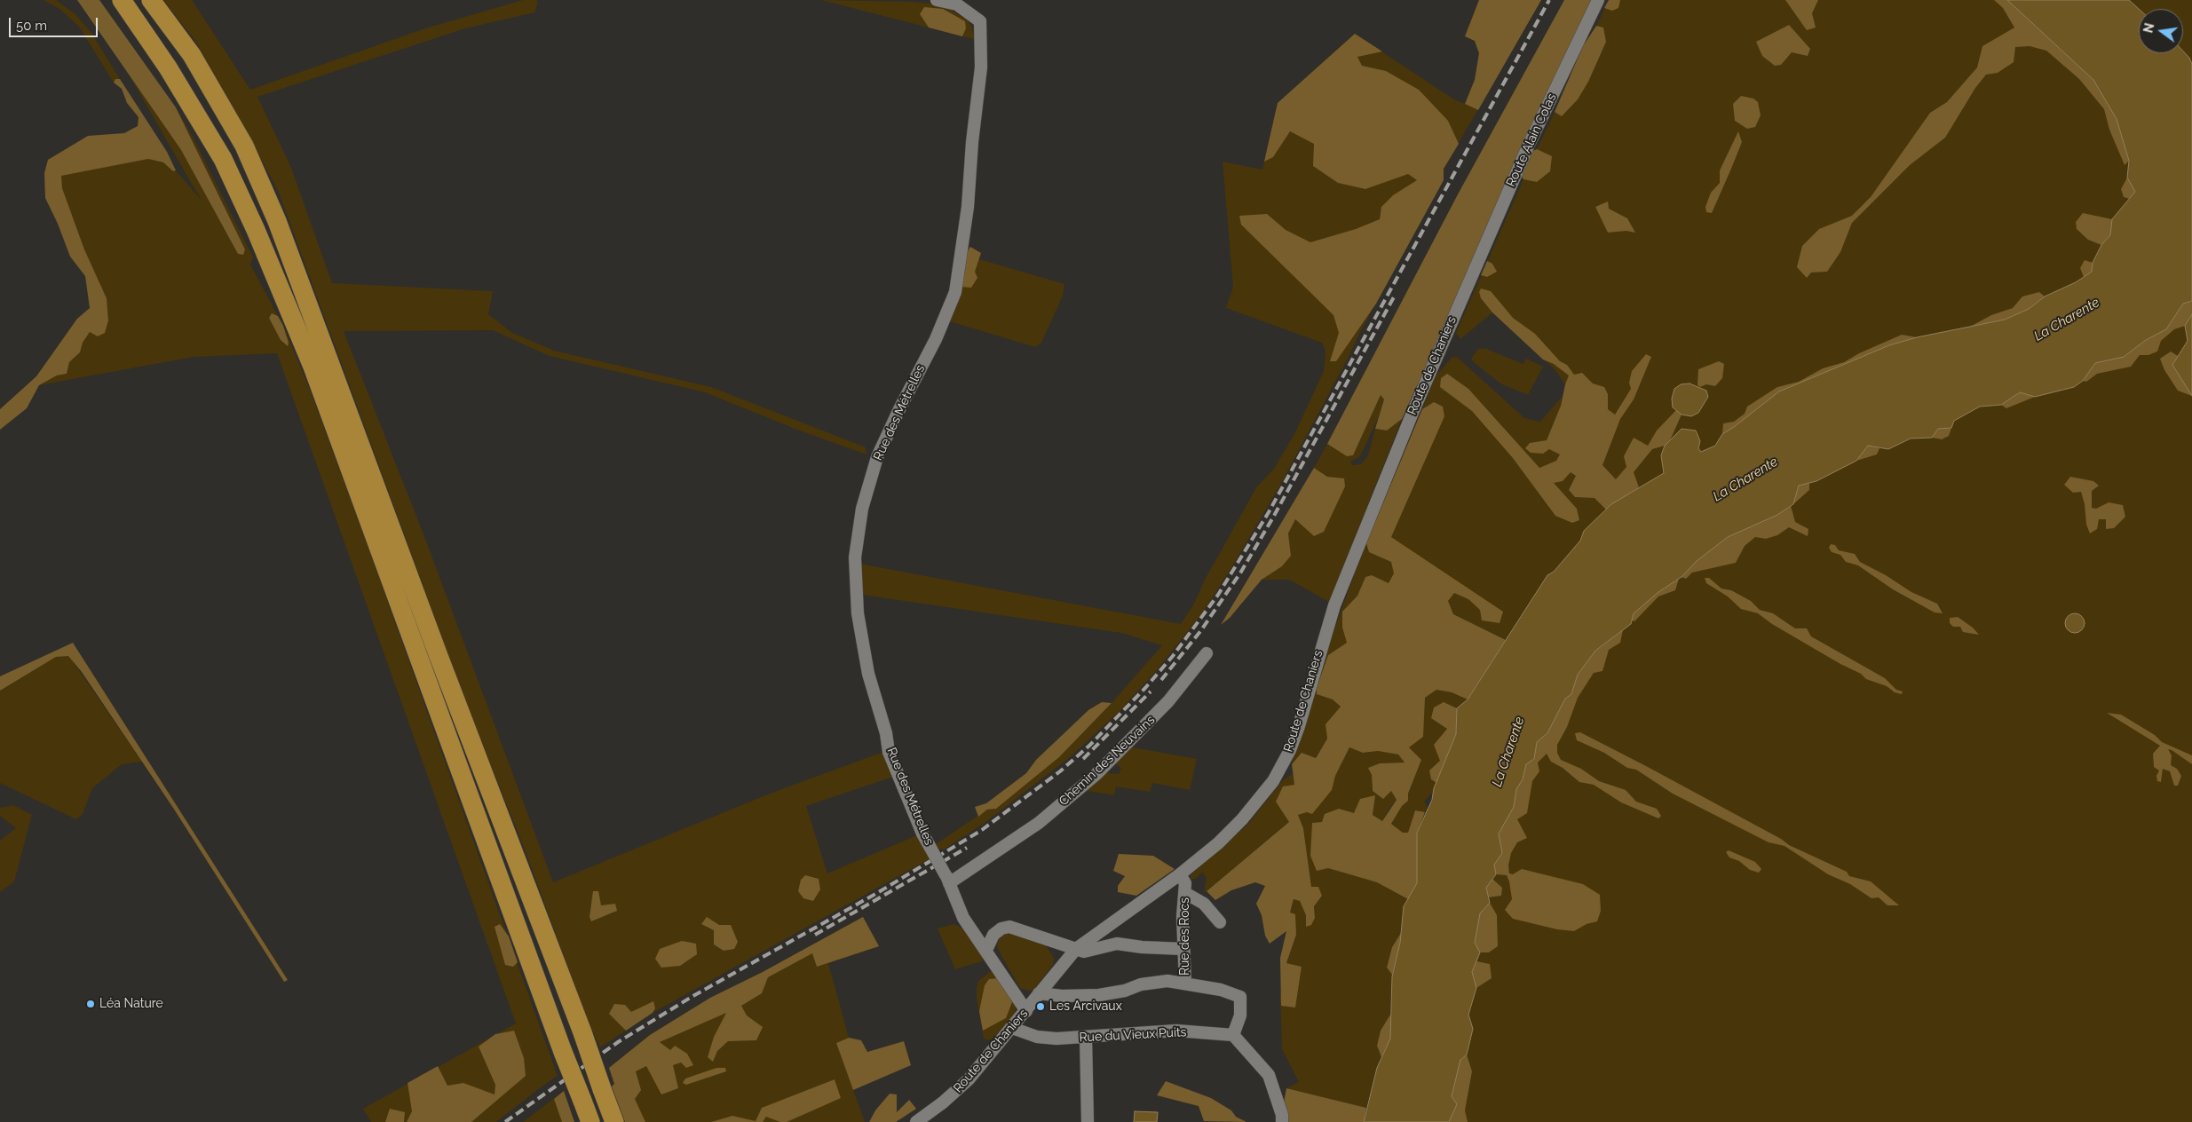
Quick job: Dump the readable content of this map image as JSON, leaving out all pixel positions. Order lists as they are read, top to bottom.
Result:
{
  "streets": {
    "street": [
      "Route Alain Colas",
      "Route de Chaniers",
      "Rue des Métrelles",
      "Chemin des Neuvains",
      "Rue des Rocs",
      "Rue du Vieux Puits"
    ]
  },
  "crossings": [
    ["Route Alain Colas", "Route de Chaniers"],
    ["Route de Chaniers", "Rue des Métrelles"],
    ["Route de Chaniers", "Rue des Rocs"],
    ["Route de Chaniers", "Rue du Vieux Puits"],
    ["Rue des Métrelles", "Chemin des Neuvains"],
    ["Rue des Rocs", "Rue du Vieux Puits"]
  ],
  "water": ["La Charente"],
  "places": ["Léa Nature", "Les Arcivaux"],
  "scale_bar": "50 m",
  "north": "left"
}
